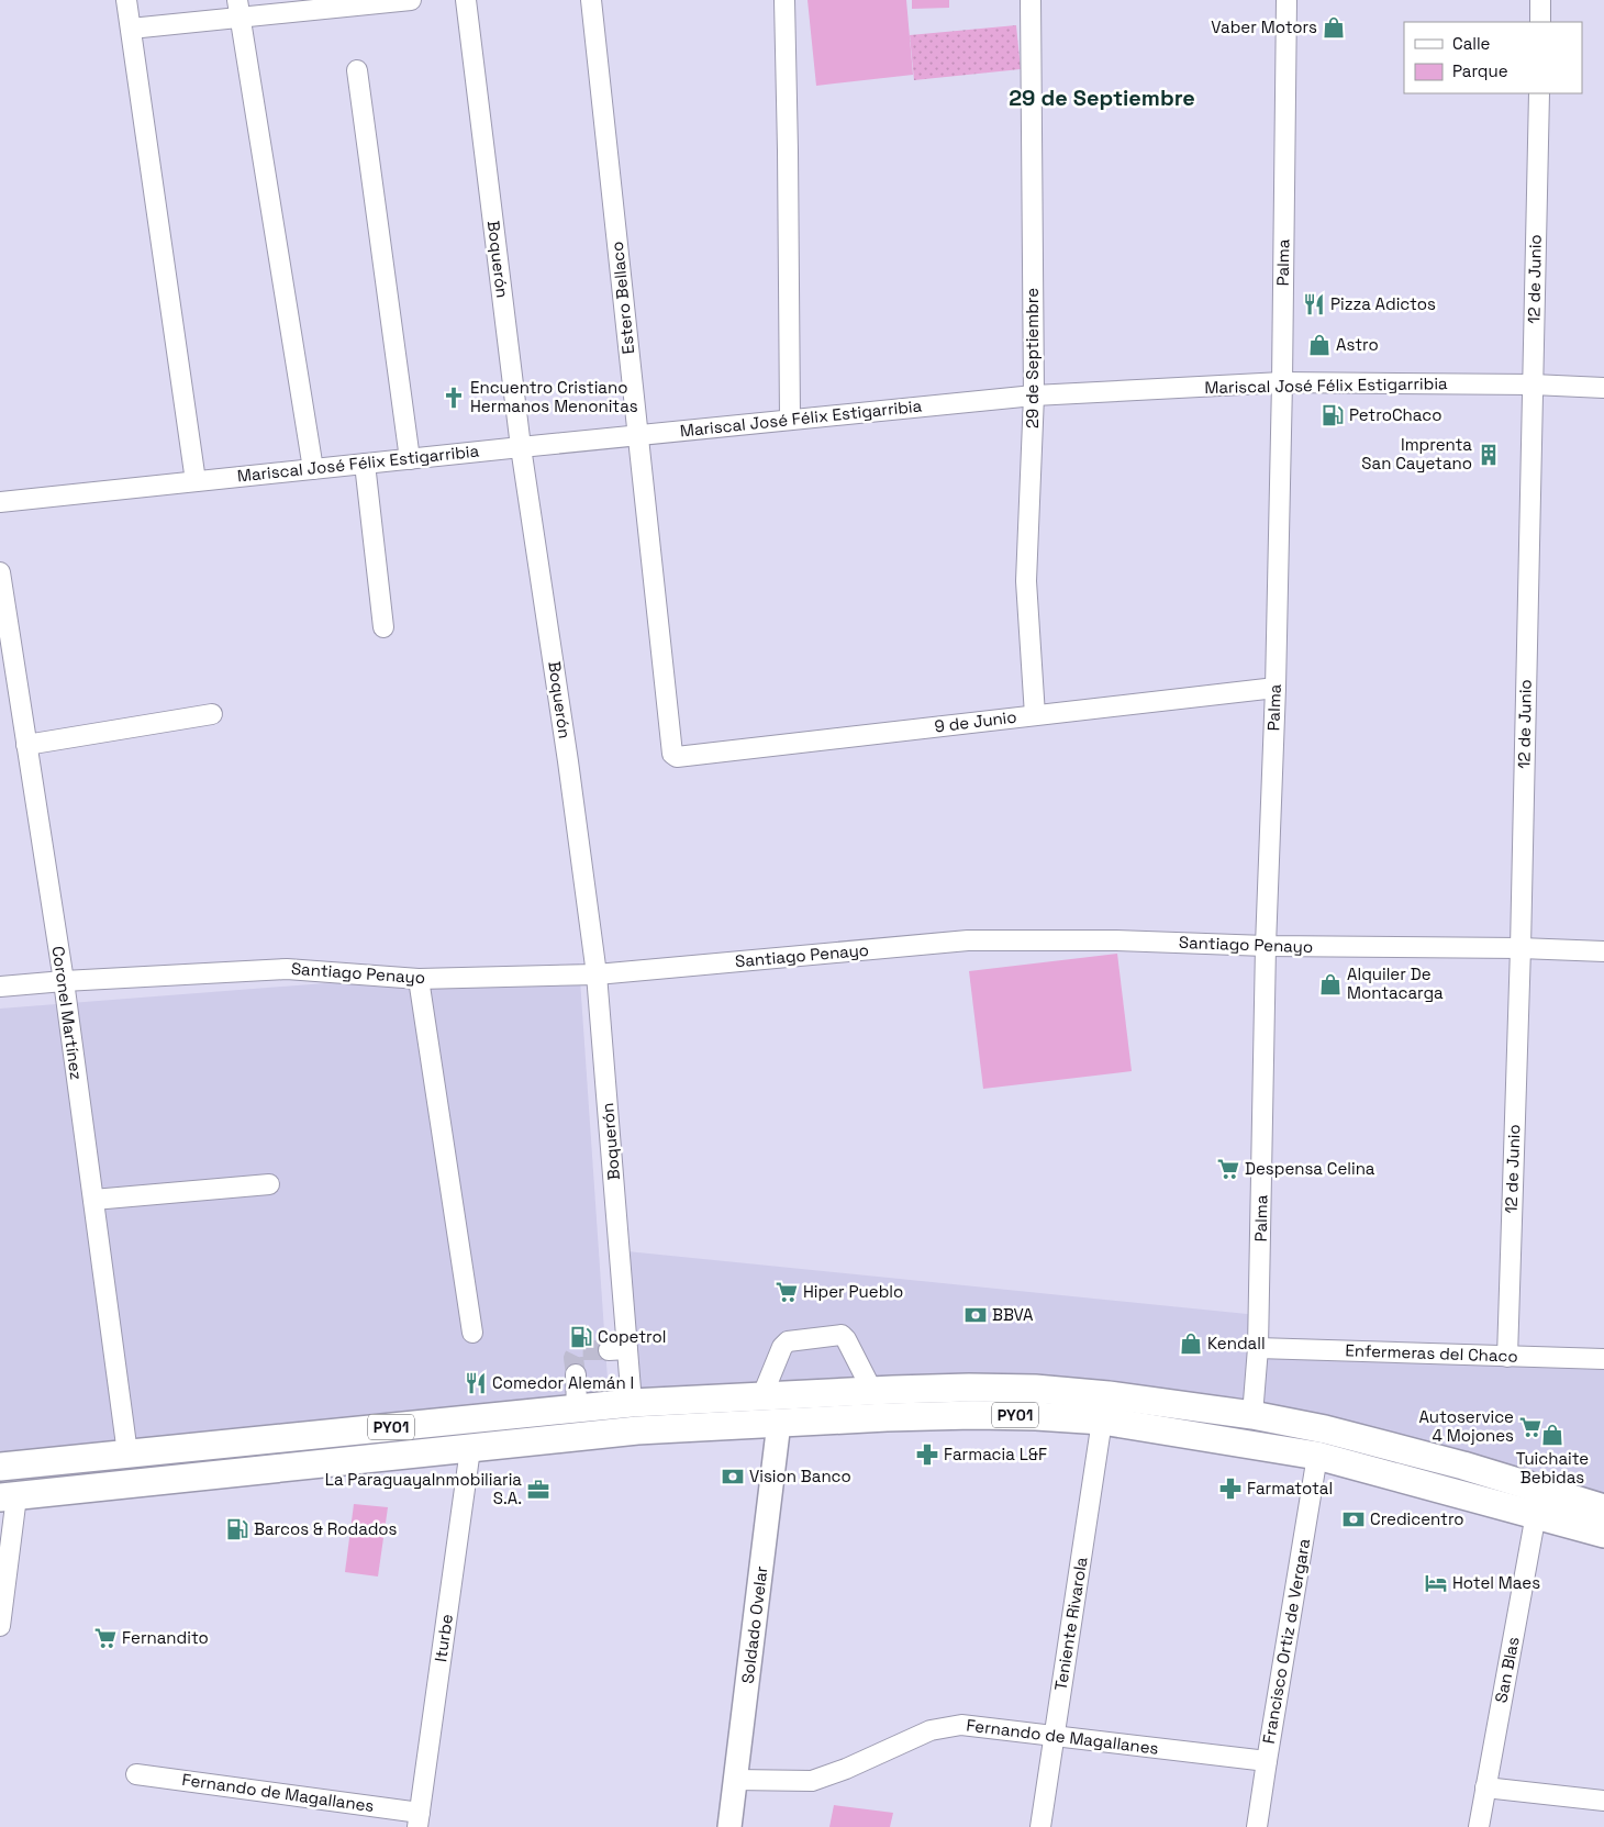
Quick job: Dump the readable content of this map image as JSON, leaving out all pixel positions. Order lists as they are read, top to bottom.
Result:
{
  "streets": {
    "highway": ["PY01"],
    "main road": ["Soldado Ovelar"],
    "street": [
      "Boquerón",
      "Palma",
      "12 de Junio",
      "Estero Bellaco",
      "29 de Septiembre",
      "Mariscal José Félix Estigarribia",
      "9 de Junio",
      "Santiago Penayo",
      "Coronel Martínez",
      "Enfermeras del Chaco",
      "Teniente Rivarola",
      "Iturbe",
      "Francisco Ortiz de Vergara",
      "San Blas",
      "Fernando de Magallanes"
    ]
  },
  "crossings": [
    ["Boquerón", "Mariscal José Félix Estigarribia"],
    ["Boquerón", "Santiago Penayo"],
    ["Boquerón", "PY01"],
    ["Palma", "Mariscal José Félix Estigarribia"],
    ["Palma", "9 de Junio"],
    ["Palma", "Santiago Penayo"],
    ["Palma", "Enfermeras del Chaco"],
    ["Palma", "PY01"],
    ["12 de Junio", "Mariscal José Félix Estigarribia"],
    ["12 de Junio", "Santiago Penayo"],
    ["12 de Junio", "Enfermeras del Chaco"],
    ["Estero Bellaco", "Mariscal José Félix Estigarribia"],
    ["Estero Bellaco", "9 de Junio"],
    ["29 de Septiembre", "Mariscal José Félix Estigarribia"],
    ["29 de Septiembre", "9 de Junio"],
    ["Santiago Penayo", "Coronel Martínez"],
    ["Coronel Martínez", "PY01"],
    ["PY01", "Teniente Rivarola"],
    ["PY01", "Soldado Ovelar"],
    ["PY01", "Iturbe"],
    ["PY01", "Francisco Ortiz de Vergara"],
    ["PY01", "San Blas"],
    ["Teniente Rivarola", "Fernando de Magallanes"],
    ["Soldado Ovelar", "Fernando de Magallanes"],
    ["Iturbe", "Fernando de Magallanes"],
    ["Francisco Ortiz de Vergara", "Fernando de Magallanes"]
  ],
  "districts": ["29 de Septiembre"],
  "places": {
    "shop": [
      "Vaber Motors",
      "Astro",
      "Alquiler De Montacarga",
      "Kendall",
      "Tuichaite Bebidas"
    ],
    "restaurant": ["Pizza Adictos", "Comedor Alemán I"],
    "church": ["Encuentro Cristiano Hermanos Menonitas"],
    "fuel station": ["PetroChaco", "Copetrol", "Barcos & Rodados"],
    "building": ["Imprenta San Cayetano"],
    "supermarket": [
      "Despensa Celina",
      "Hiper Pueblo",
      "Autoservice 4 Mojones",
      "Fernandito"
    ],
    "bank": ["BBVA", "Vision Banco", "Credicentro"],
    "pharmacy": ["Farmacia L&F", "Farmatotal"],
    "office": ["La ParaguayaInmobiliaria S.A."],
    "hotel": ["Hotel Maes"]
  },
  "legend": ["Calle", "Parque"]
}
